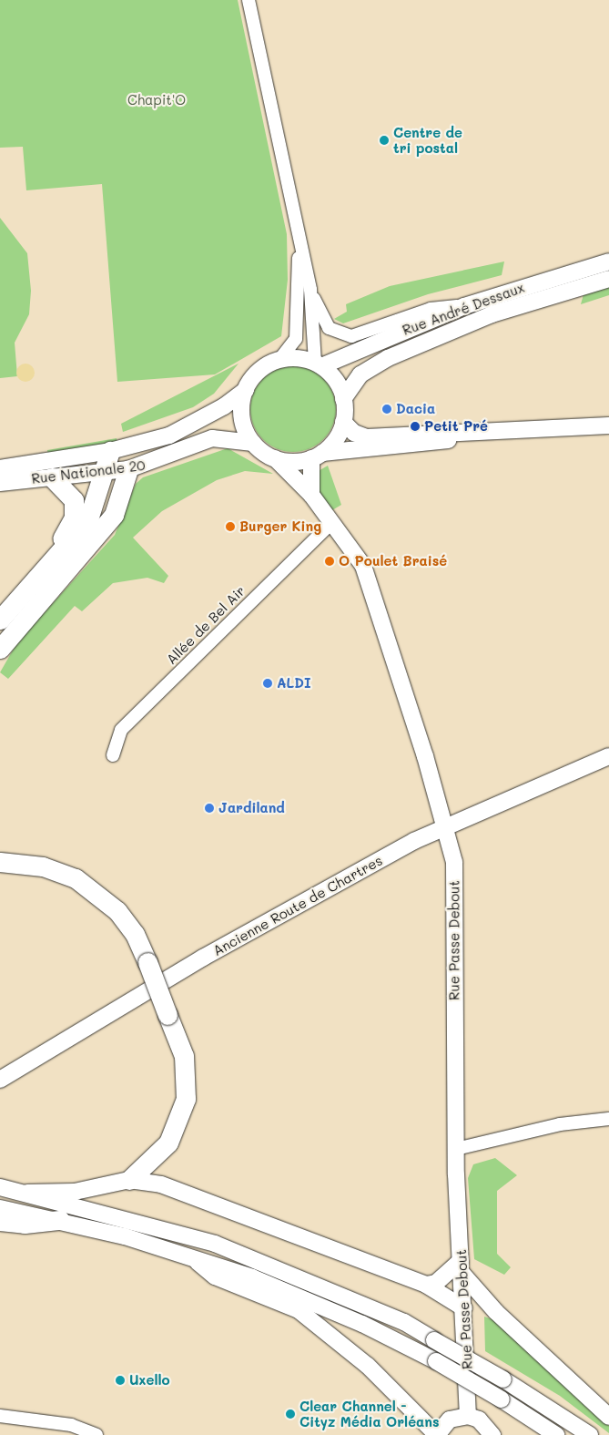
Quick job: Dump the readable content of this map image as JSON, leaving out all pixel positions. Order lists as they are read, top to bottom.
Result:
{
  "streets": {
    "main road": [
      "Rue André Dessaux",
      "Rue Nationale 20",
      "Ancienne Route de Chartres",
      "Rue Passe Debout"
    ],
    "street": ["Allée de Bel Air"]
  },
  "crossings": [
    ["Rue André Dessaux", "Rue Nationale 20"],
    ["Rue André Dessaux", "Rue Passe Debout"],
    ["Rue Nationale 20", "Rue Passe Debout"],
    ["Allée de Bel Air", "Rue Passe Debout"],
    ["Ancienne Route de Chartres", "Rue Passe Debout"]
  ],
  "parks": ["Chapit'O"],
  "places": [
    "Centre de tri postal",
    "Dacia",
    "Petit Pré",
    "Burger King",
    "O Poulet Braisé",
    "ALDI",
    "Jardiland",
    "Uxello",
    "Clear Channel - Cityz Média Orléans"
  ]
}
